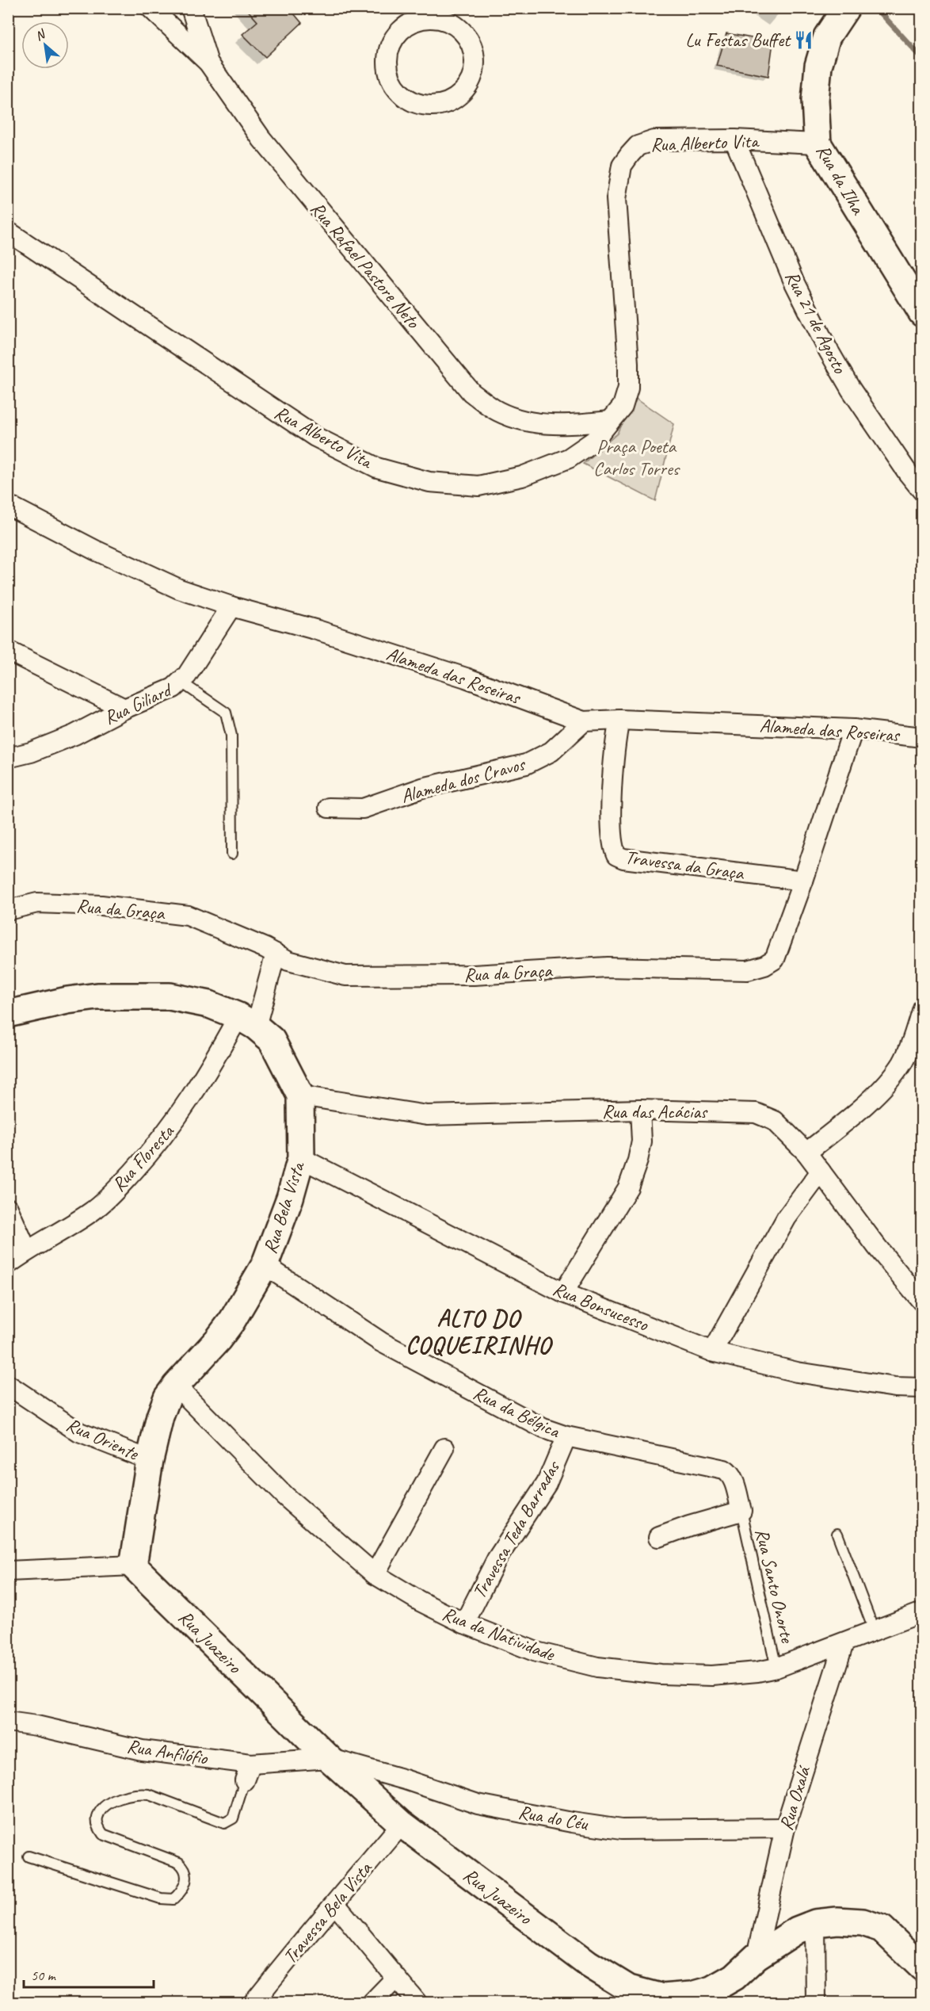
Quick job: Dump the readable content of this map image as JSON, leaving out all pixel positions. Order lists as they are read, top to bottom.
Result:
{
  "streets": {
    "main road": ["Rua da Ilha", "Rua Bela Vista", "Rua Juazeiro"],
    "street": [
      "Rua Alberto Vita",
      "Rua Rafael Pastore Neto",
      "Rua 21 de Agosto",
      "Alameda das Roseiras",
      "Rua Giliard",
      "Alameda dos Cravos",
      "Travessa da Graça",
      "Rua da Graça",
      "Rua das Acácias",
      "Rua Floresta",
      "Rua Bonsucesso",
      "Rua da Bélgica",
      "Rua Oriente",
      "Travessa Teda Barradas",
      "Rua da Natividade",
      "Rua Anfilófio",
      "Rua Oxalá",
      "Rua do Céu",
      "Travessa Bela Vista"
    ],
    "lane": ["Rua Santo Onorte"]
  },
  "crossings": [
    ["Rua Alberto Vita", "Rua da Ilha"],
    ["Rua Alberto Vita", "Rua Rafael Pastore Neto"],
    ["Rua Alberto Vita", "Rua 21 de Agosto"],
    ["Alameda das Roseiras", "Rua Giliard"],
    ["Alameda das Roseiras", "Alameda dos Cravos"],
    ["Alameda das Roseiras", "Travessa da Graça"],
    ["Alameda das Roseiras", "Rua da Graça"],
    ["Travessa da Graça", "Rua da Graça"],
    ["Rua da Graça", "Rua Floresta"],
    ["Rua das Acácias", "Rua Bela Vista"],
    ["Rua Floresta", "Rua Bela Vista"],
    ["Rua Bela Vista", "Rua Bonsucesso"],
    ["Rua Bela Vista", "Rua da Bélgica"],
    ["Rua Bela Vista", "Rua Oriente"],
    ["Rua Bela Vista", "Rua da Natividade"],
    ["Rua Bela Vista", "Rua Juazeiro"],
    ["Rua da Bélgica", "Travessa Teda Barradas"],
    ["Rua da Bélgica", "Rua Santo Onorte"],
    ["Travessa Teda Barradas", "Rua da Natividade"],
    ["Rua Santo Onorte", "Rua da Natividade"],
    ["Rua da Natividade", "Rua Oxalá"],
    ["Rua Juazeiro", "Rua Anfilófio"],
    ["Rua Juazeiro", "Rua Oxalá"],
    ["Rua Juazeiro", "Rua do Céu"],
    ["Rua Juazeiro", "Travessa Bela Vista"],
    ["Rua Anfilófio", "Rua do Céu"],
    ["Rua Oxalá", "Rua do Céu"]
  ],
  "districts": ["ALTO DO COQUEIRINHO"],
  "parks": ["Praça Poeta Carlos Torres"],
  "places": {
    "restaurant": ["Lu Festas Buffet"]
  },
  "scale_bar": "50 m",
  "north": "top left"
}
